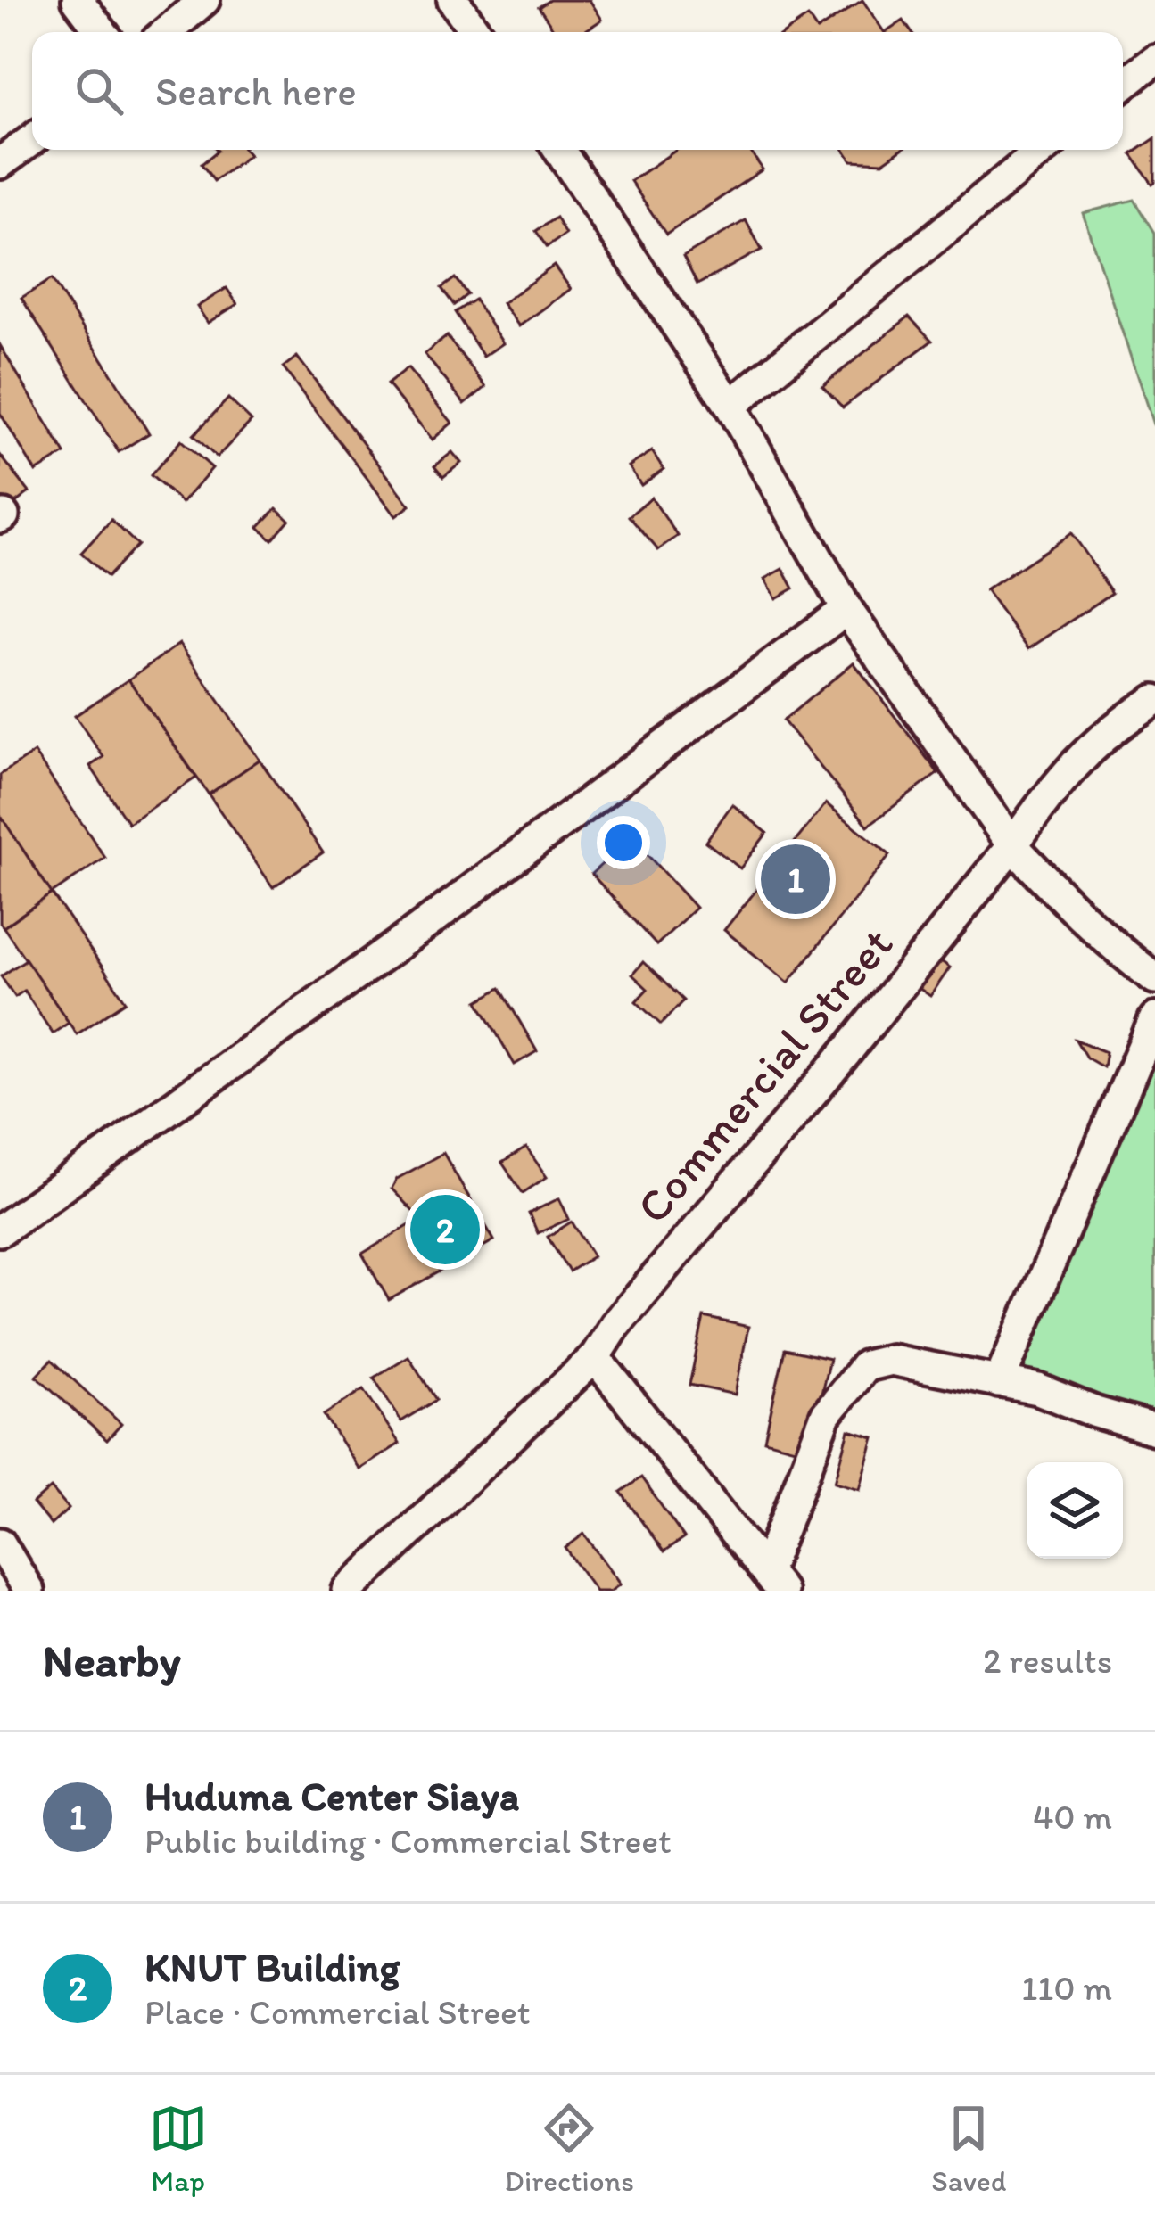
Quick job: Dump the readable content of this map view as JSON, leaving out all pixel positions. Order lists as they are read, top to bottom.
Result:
{
  "streets": {
    "street": ["Commercial Street"]
  },
  "page": {
    "search": "Search here",
    "pins": ["1", "2"],
    "heading": ["Nearby", "2 results"],
    "list": [
      {
        "mark": "1",
        "name": "Huduma Center Siaya",
        "note": "Public building · Commercial Street",
        "value": "40 m"
      },
      {
        "mark": "2",
        "name": "KNUT Building",
        "note": "Place · Commercial Street",
        "value": "110 m"
      }
    ],
    "nav": ["Map", "Directions", "Saved"]
  }
}
